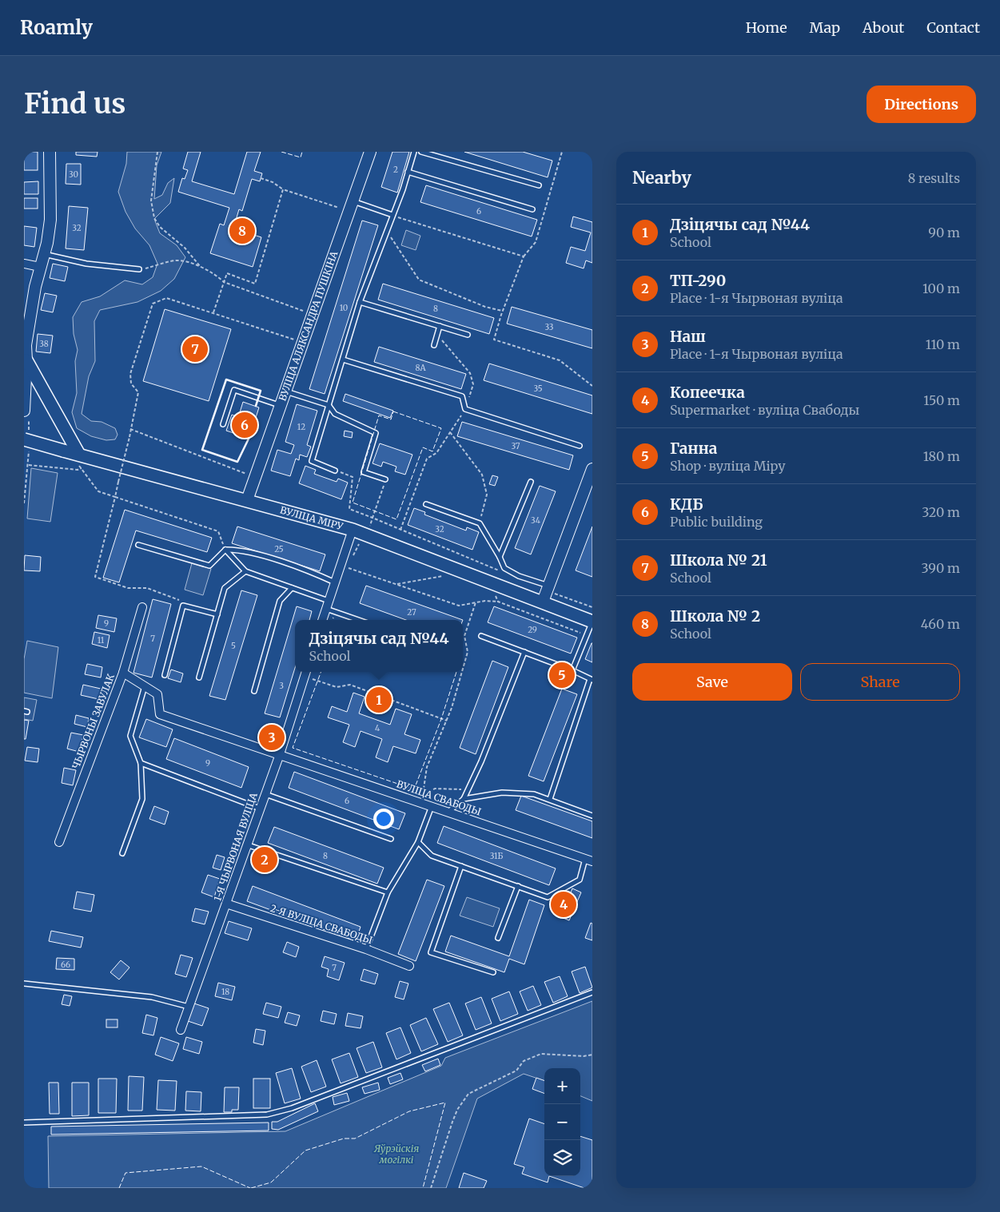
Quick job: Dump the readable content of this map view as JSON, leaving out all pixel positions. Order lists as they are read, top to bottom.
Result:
{
  "streets": {
    "main road": ["ВУЛІЦА МІРУ"],
    "street": [
      "ВУЛІЦА АЛЯКСАНДРА ПУШКІНА",
      "ЧЫРВОНЫ ЗАВУЛАК",
      "ВУЛІЦА СВАБОДЫ",
      "1-Я ЧЫРВОНАЯ ВУЛІЦА",
      "2-Я ВУЛІЦА СВАБОДЫ"
    ]
  },
  "crossings": [
    ["ВУЛІЦА АЛЯКСАНДРА ПУШКІНА", "ВУЛІЦА МІРУ"],
    ["ВУЛІЦА СВАБОДЫ", "1-Я ЧЫРВОНАЯ ВУЛІЦА"],
    ["1-Я ЧЫРВОНАЯ ВУЛІЦА", "2-Я ВУЛІЦА СВАБОДЫ"]
  ],
  "parks": ["Яўрэйскія могілкі"],
  "house_numbers": [
    "2",
    "30",
    "6",
    "32",
    "10",
    "8",
    "33",
    "38",
    "8А",
    "35",
    "12",
    "37",
    "34",
    "32",
    "25",
    "27",
    "9",
    "29",
    "7",
    "11",
    "5",
    "3",
    "4",
    "9",
    "6",
    "8",
    "31Б",
    "66",
    "7",
    "18"
  ],
  "page": {
    "header": "Roamly",
    "nav": [
      "Home",
      "Map",
      "About",
      "Contact"
    ],
    "buttons": [
      "Directions",
      ["Save", "Share"]
    ],
    "title": "Find us",
    "heading": ["Nearby", "8 results"],
    "list": [
      {
        "mark": "1",
        "name": "Дзіцячы сад №44",
        "note": "School",
        "value": "90 m"
      },
      {
        "mark": "2",
        "name": "ТП-290",
        "note": "Place · 1-я Чырвоная вуліца",
        "value": "100 m"
      },
      {
        "mark": "3",
        "name": "Наш",
        "note": "Place · 1-я Чырвоная вуліца",
        "value": "110 m"
      },
      {
        "mark": "4",
        "name": "Копеечка",
        "note": "Supermarket · вуліца Свабоды",
        "value": "150 m"
      },
      {
        "mark": "5",
        "name": "Ганна",
        "note": "Shop · вуліца Міру",
        "value": "180 m"
      },
      {
        "mark": "6",
        "name": "КДБ",
        "note": "Public building",
        "value": "320 m"
      },
      {
        "mark": "7",
        "name": "Школа № 21",
        "note": "School",
        "value": "390 m"
      },
      {
        "mark": "8",
        "name": "Школа № 2",
        "note": "School",
        "value": "460 m"
      }
    ],
    "pins": [
      "8",
      "7",
      "6",
      "5",
      "1",
      "3",
      "2",
      "4"
    ],
    "popup": ["Дзіцячы сад №44", "School"],
    "map_buttons": ["+", "−"]
  }
}
